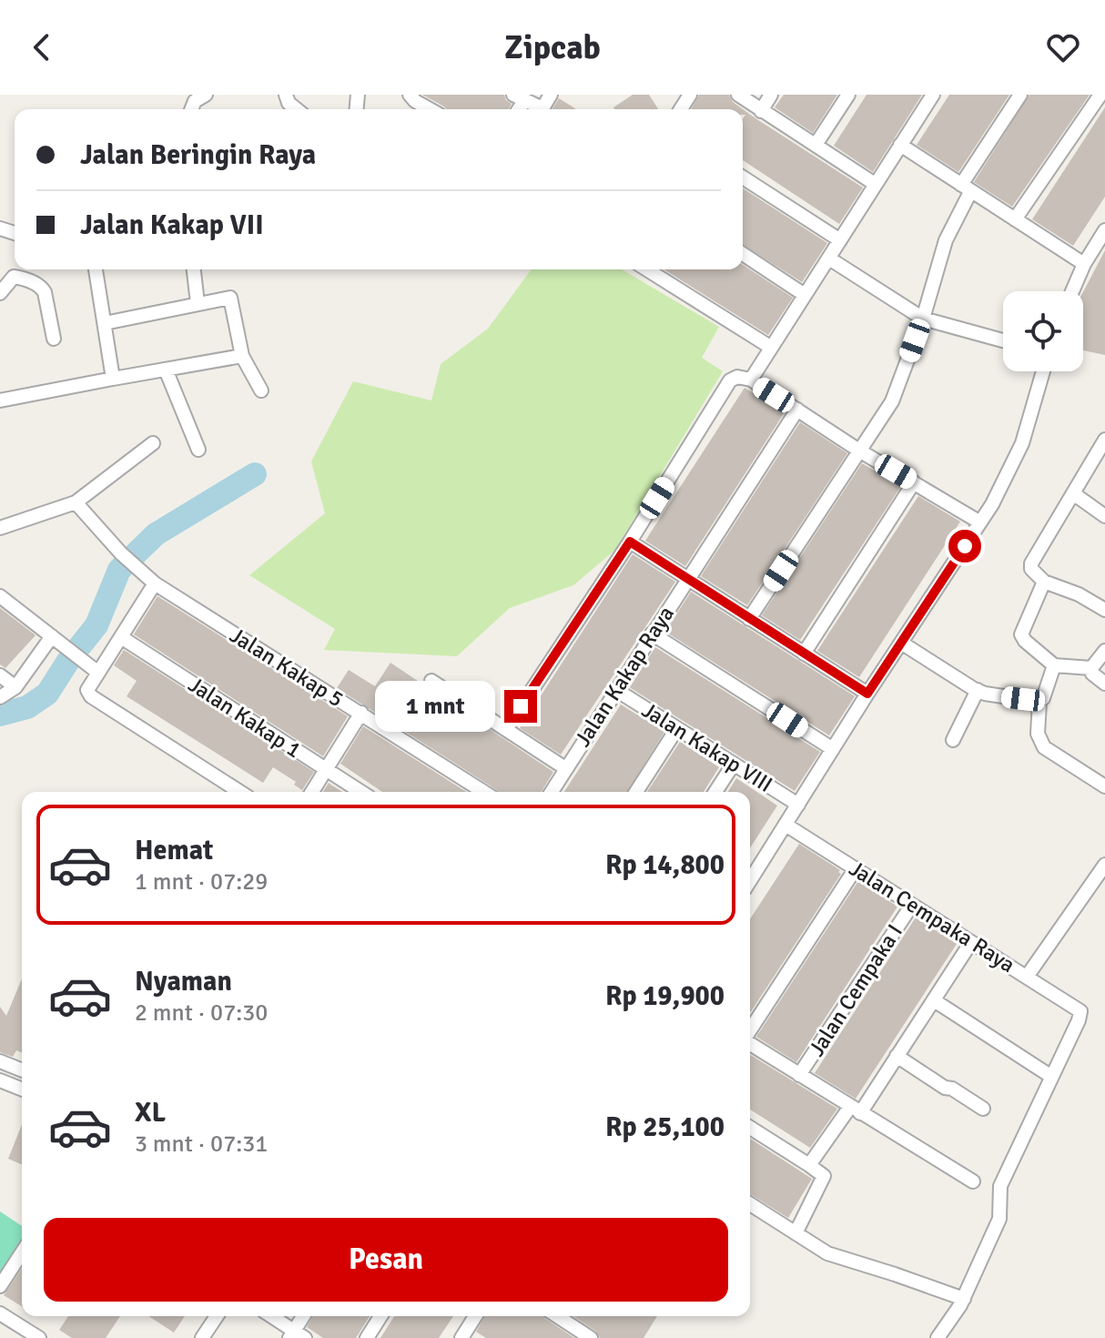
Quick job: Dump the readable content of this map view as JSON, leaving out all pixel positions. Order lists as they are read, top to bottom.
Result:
{
  "streets": {
    "street": [
      "Jalan Kakap 5",
      "Jalan Kakap Raya",
      "Jalan Kakap 1",
      "Jalan Kakap VIII",
      "Jalan Cempaka Raya",
      "Jalan Cempaka I"
    ]
  },
  "crossings": [
    ["Jalan Kakap Raya", "Jalan Kakap VIII"],
    ["Jalan Cempaka Raya", "Jalan Cempaka I"]
  ],
  "page": {
    "header": "Zipcab",
    "banner": ["Jalan Beringin Raya", "Jalan Kakap VII"],
    "bubble": "1 mnt",
    "list": [
      {
        "name": "Hemat",
        "note": "1 mnt · 07:29",
        "value": "Rp 14,800"
      },
      {
        "name": "Nyaman",
        "note": "2 mnt · 07:30",
        "value": "Rp 19,900"
      },
      {
        "name": "XL",
        "note": "3 mnt · 07:31",
        "value": "Rp 25,100"
      }
    ],
    "buttons": "Pesan"
  }
}
